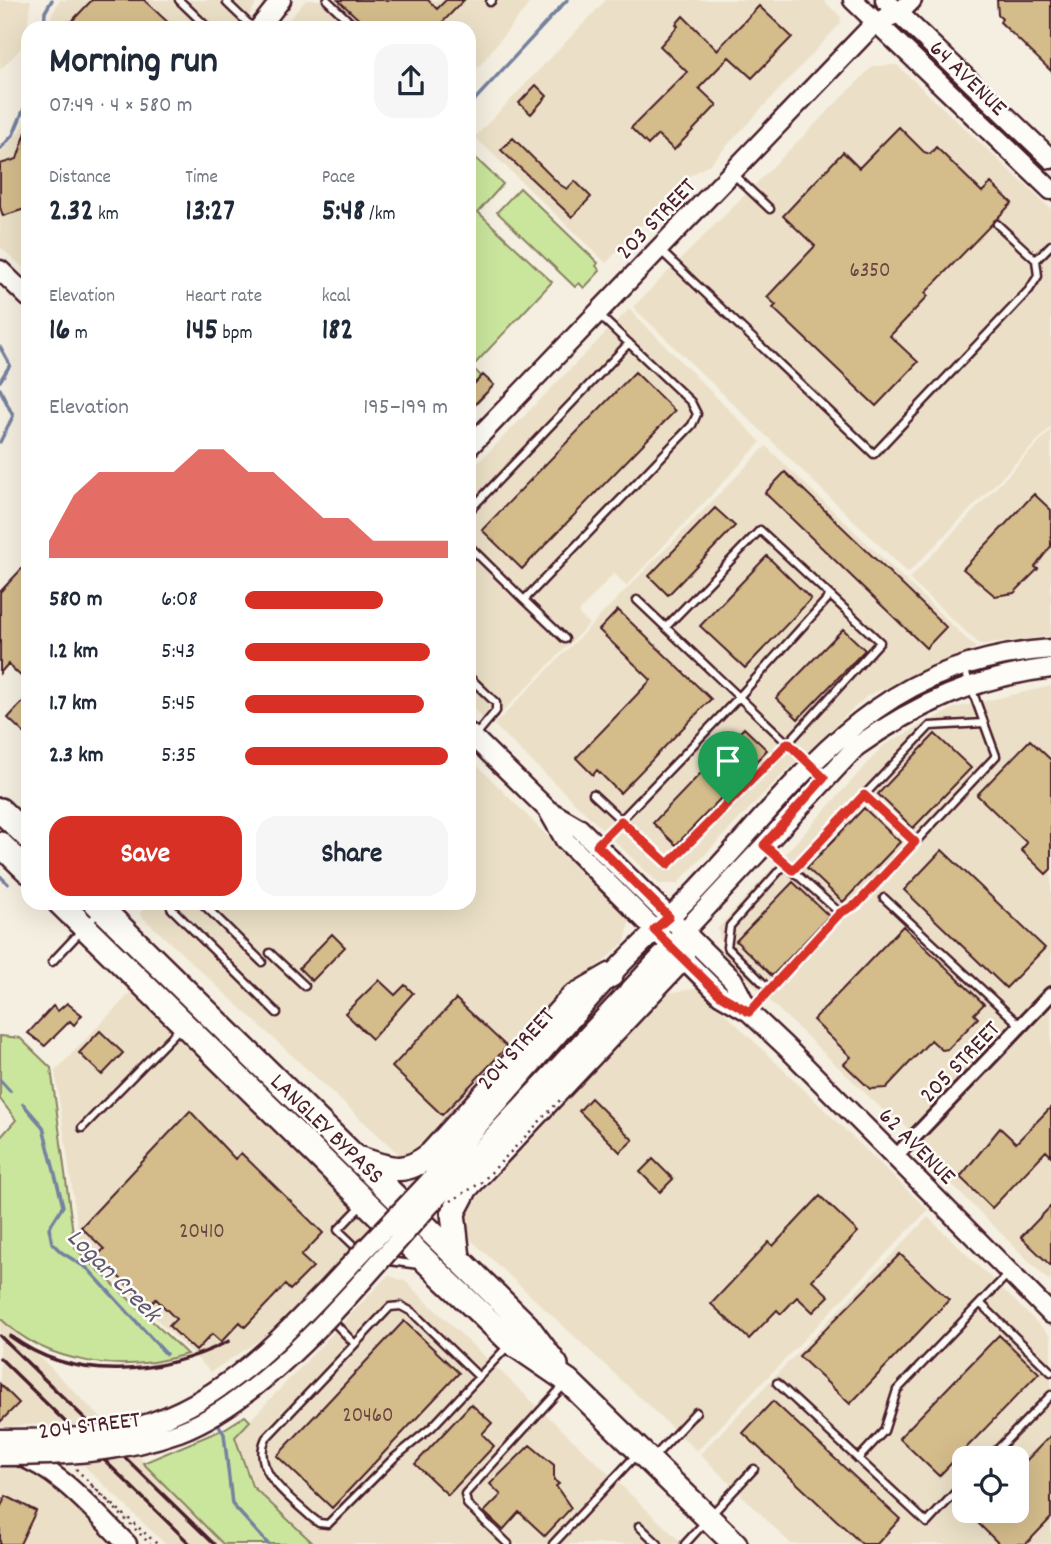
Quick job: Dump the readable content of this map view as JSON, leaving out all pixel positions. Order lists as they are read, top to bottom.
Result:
{
  "streets": {
    "highway": ["LANGLEY BYPASS"],
    "main road": [
      "64 AVENUE",
      "203 STREET",
      "204 STREET",
      "62 AVENUE"
    ],
    "street": ["205 STREET"]
  },
  "crossings": [
    ["64 AVENUE", "203 STREET"],
    ["204 STREET", "62 AVENUE"],
    ["205 STREET", "62 AVENUE"]
  ],
  "water": ["Logan Creek"],
  "house_numbers": ["6350", "20410", "20460"],
  "page": {
    "heading": ["Morning run", "07:49 · 4 × 580 m"],
    "stats": [
      ["Distance", "2.32 km"],
      ["Time", "13:27"],
      ["Pace", "5:48 /km"],
      ["Elevation", "16 m"],
      ["Heart rate", "145 bpm"],
      ["kcal", "182"]
    ],
    "chart": ["Elevation", "195–199 m"],
    "list": [
      {
        "name": "580 m",
        "note": "6:08"
      },
      {
        "name": "1.2 km",
        "note": "5:43"
      },
      {
        "name": "1.7 km",
        "note": "5:45"
      },
      {
        "name": "2.3 km",
        "note": "5:35"
      }
    ],
    "buttons": ["Save", "Share"]
  }
}
